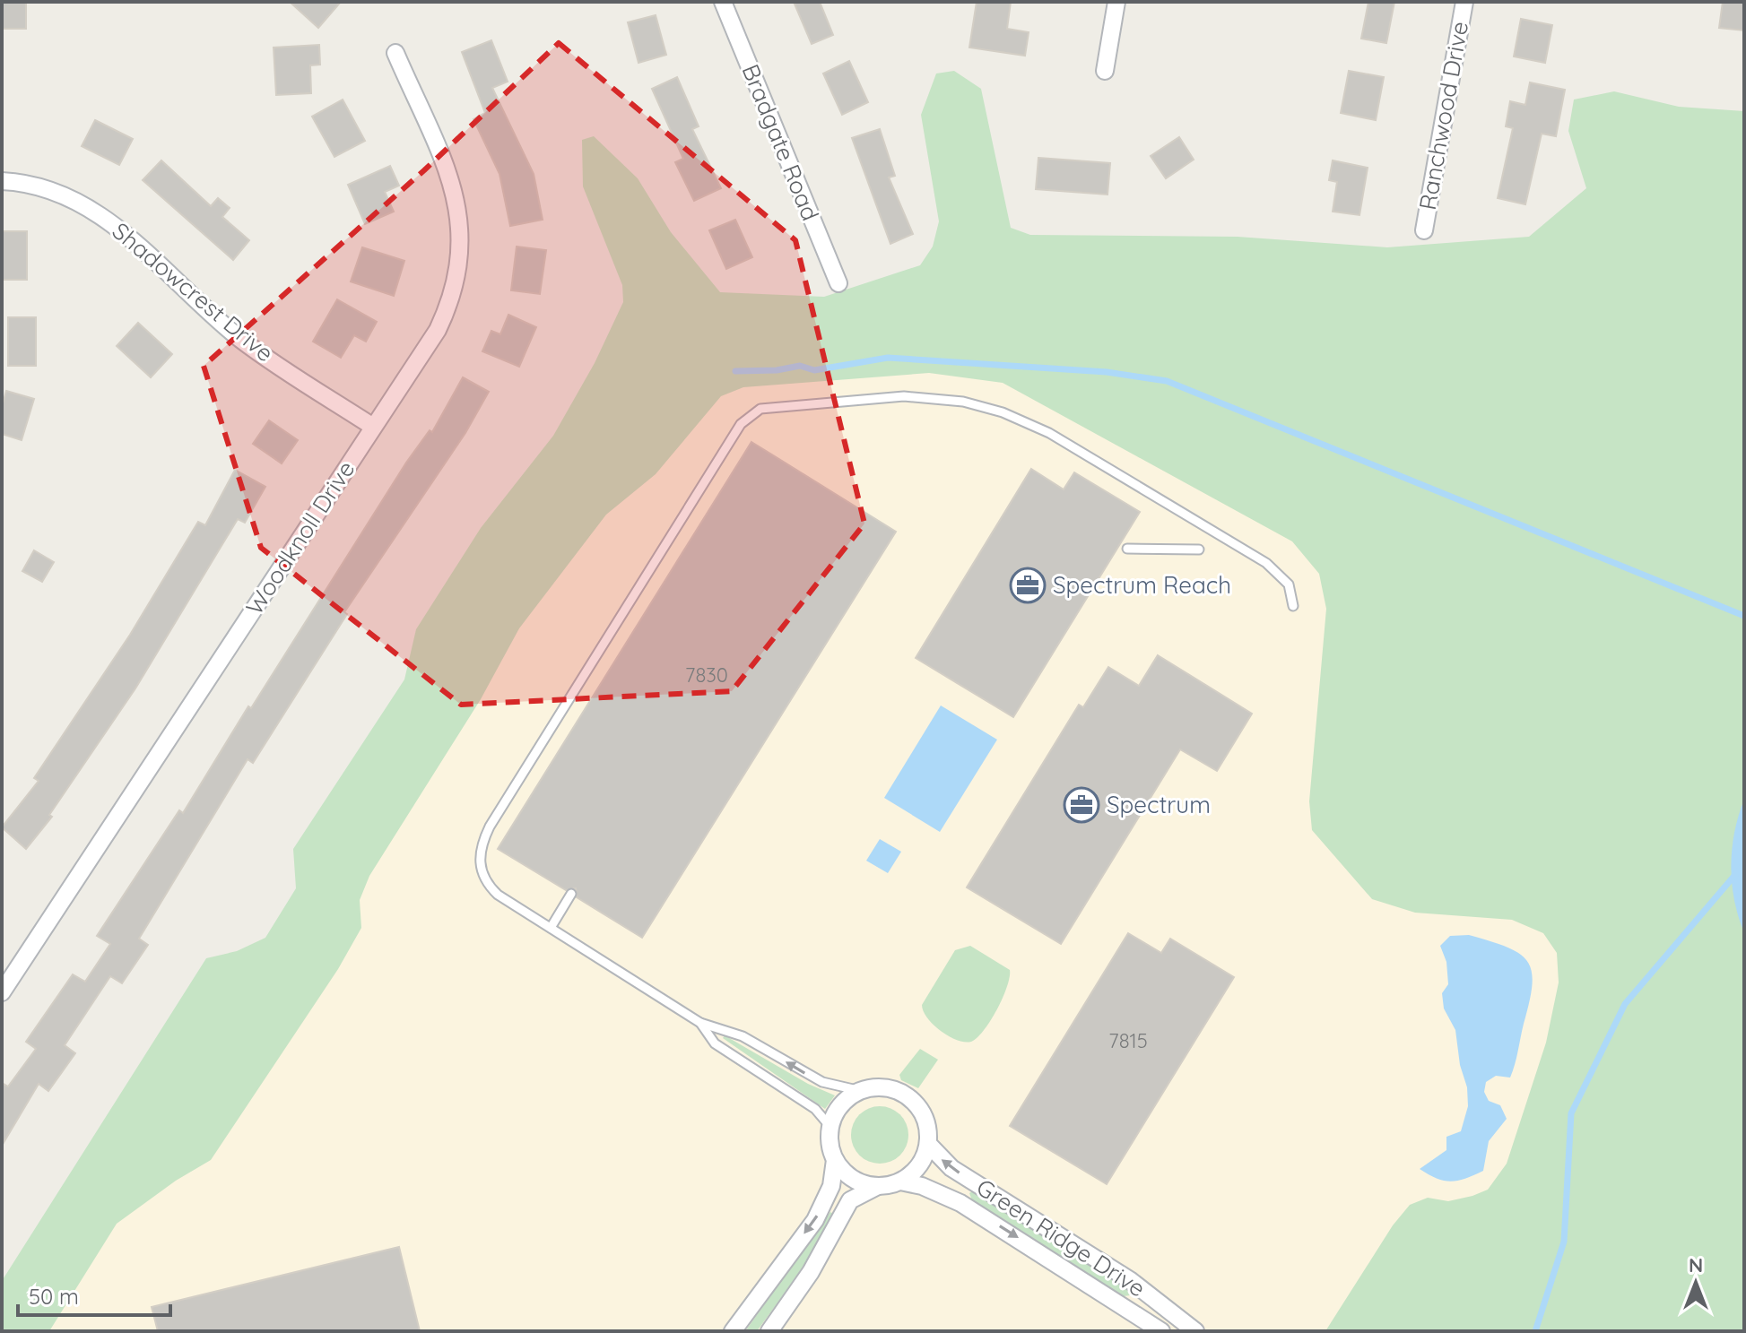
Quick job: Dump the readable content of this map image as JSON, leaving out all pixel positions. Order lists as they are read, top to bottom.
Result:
{
  "streets": {
    "street": [
      "Ranchwood Drive",
      "Bradgate Road",
      "Shadowcrest Drive",
      "Woodknoll Drive",
      "Green Ridge Drive"
    ]
  },
  "crossings": [
    ["Shadowcrest Drive", "Woodknoll Drive"]
  ],
  "places": {
    "office": ["Spectrum Reach", "Spectrum"]
  },
  "house_numbers": ["7830", "7815"],
  "scale_bar": "50 m",
  "north": "top"
}
